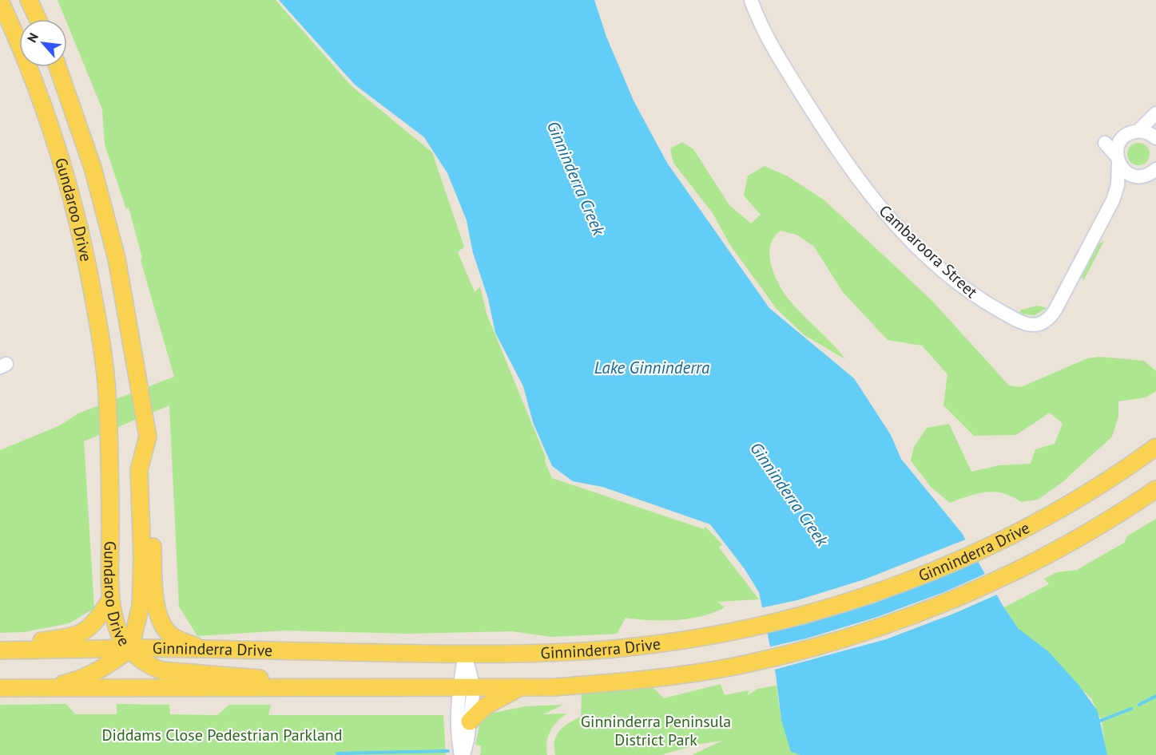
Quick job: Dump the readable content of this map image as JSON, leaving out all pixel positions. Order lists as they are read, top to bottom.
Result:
{
  "streets": {
    "main road": ["Gundaroo Drive", "Ginninderra Drive"],
    "street": ["Cambaroora Street"]
  },
  "crossings": [
    ["Gundaroo Drive", "Ginninderra Drive"]
  ],
  "water": ["Ginninderra Creek", "Lake Ginninderra"],
  "parks": ["Ginninderra Peninsula District Park", "Diddams Close Pedestrian Parkland"],
  "north": "top left"
}
